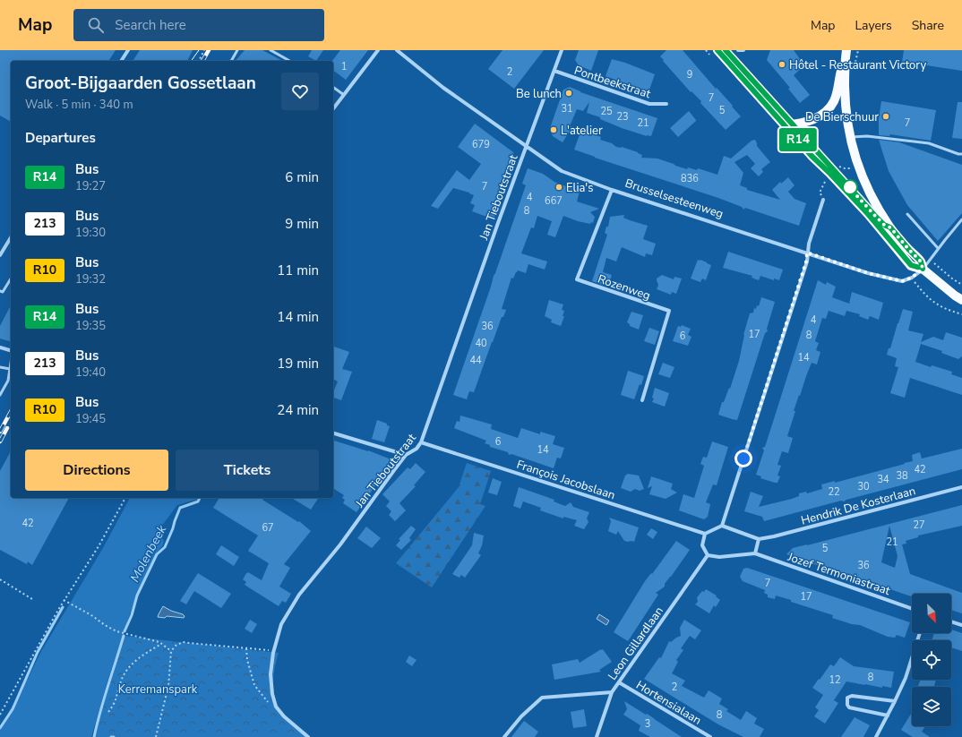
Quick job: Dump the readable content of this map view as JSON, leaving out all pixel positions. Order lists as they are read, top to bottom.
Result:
{
  "streets": {
    "street": [
      "Pontbeekstraat",
      "Jan Tieboutstraat",
      "Brusselsesteenweg",
      "Rozenweg",
      "François Jacobslaan",
      "Hendrik De Kosterlaan",
      "Jozef Termoniastraat",
      "Leon Gillardlaan",
      "Hortensialaan"
    ]
  },
  "crossings": [
    ["Jan Tieboutstraat", "Brusselsesteenweg"],
    ["Jan Tieboutstraat", "François Jacobslaan"],
    ["Brusselsesteenweg", "Rozenweg"],
    ["Leon Gillardlaan", "Hortensialaan"]
  ],
  "water": ["Molenbeek"],
  "parks": ["Kerremanspark"],
  "places": [
    "Hôtel - Restaurant Victory",
    "Be lunch",
    "De Bierschuur",
    "L'atelier",
    "Elia's"
  ],
  "lines": ["bus line R14"],
  "house_numbers": [
    "1",
    "2",
    "9",
    "7",
    "31",
    "5",
    "25",
    "23",
    "21",
    "7",
    "679",
    "836",
    "7",
    "4",
    "667",
    "8",
    "4",
    "36",
    "17",
    "8",
    "6",
    "40",
    "14",
    "44",
    "6",
    "14",
    "42",
    "38",
    "34",
    "30",
    "22",
    "42",
    "27",
    "67",
    "21",
    "5",
    "36",
    "7",
    "17",
    "8",
    "12",
    "2",
    "8",
    "3"
  ],
  "north": "bottom right",
  "page": {
    "header": "Map",
    "search": "Search here",
    "nav": ["Map", "Layers", "Share"],
    "on_map": "R14",
    "heading": [
      ["Groot-Bijgaarden Gossetlaan", "Walk · 5 min · 340 m"],
      "Departures"
    ],
    "list": [
      {
        "mark": "R14",
        "name": "Bus",
        "note": "19:27",
        "value": "6 min"
      },
      {
        "mark": "213",
        "name": "Bus",
        "note": "19:30",
        "value": "9 min"
      },
      {
        "mark": "R10",
        "name": "Bus",
        "note": "19:32",
        "value": "11 min"
      },
      {
        "mark": "R14",
        "name": "Bus",
        "note": "19:35",
        "value": "14 min"
      },
      {
        "mark": "213",
        "name": "Bus",
        "note": "19:40",
        "value": "19 min"
      },
      {
        "mark": "R10",
        "name": "Bus",
        "note": "19:45",
        "value": "24 min"
      }
    ],
    "buttons": ["Directions", "Tickets"]
  }
}
